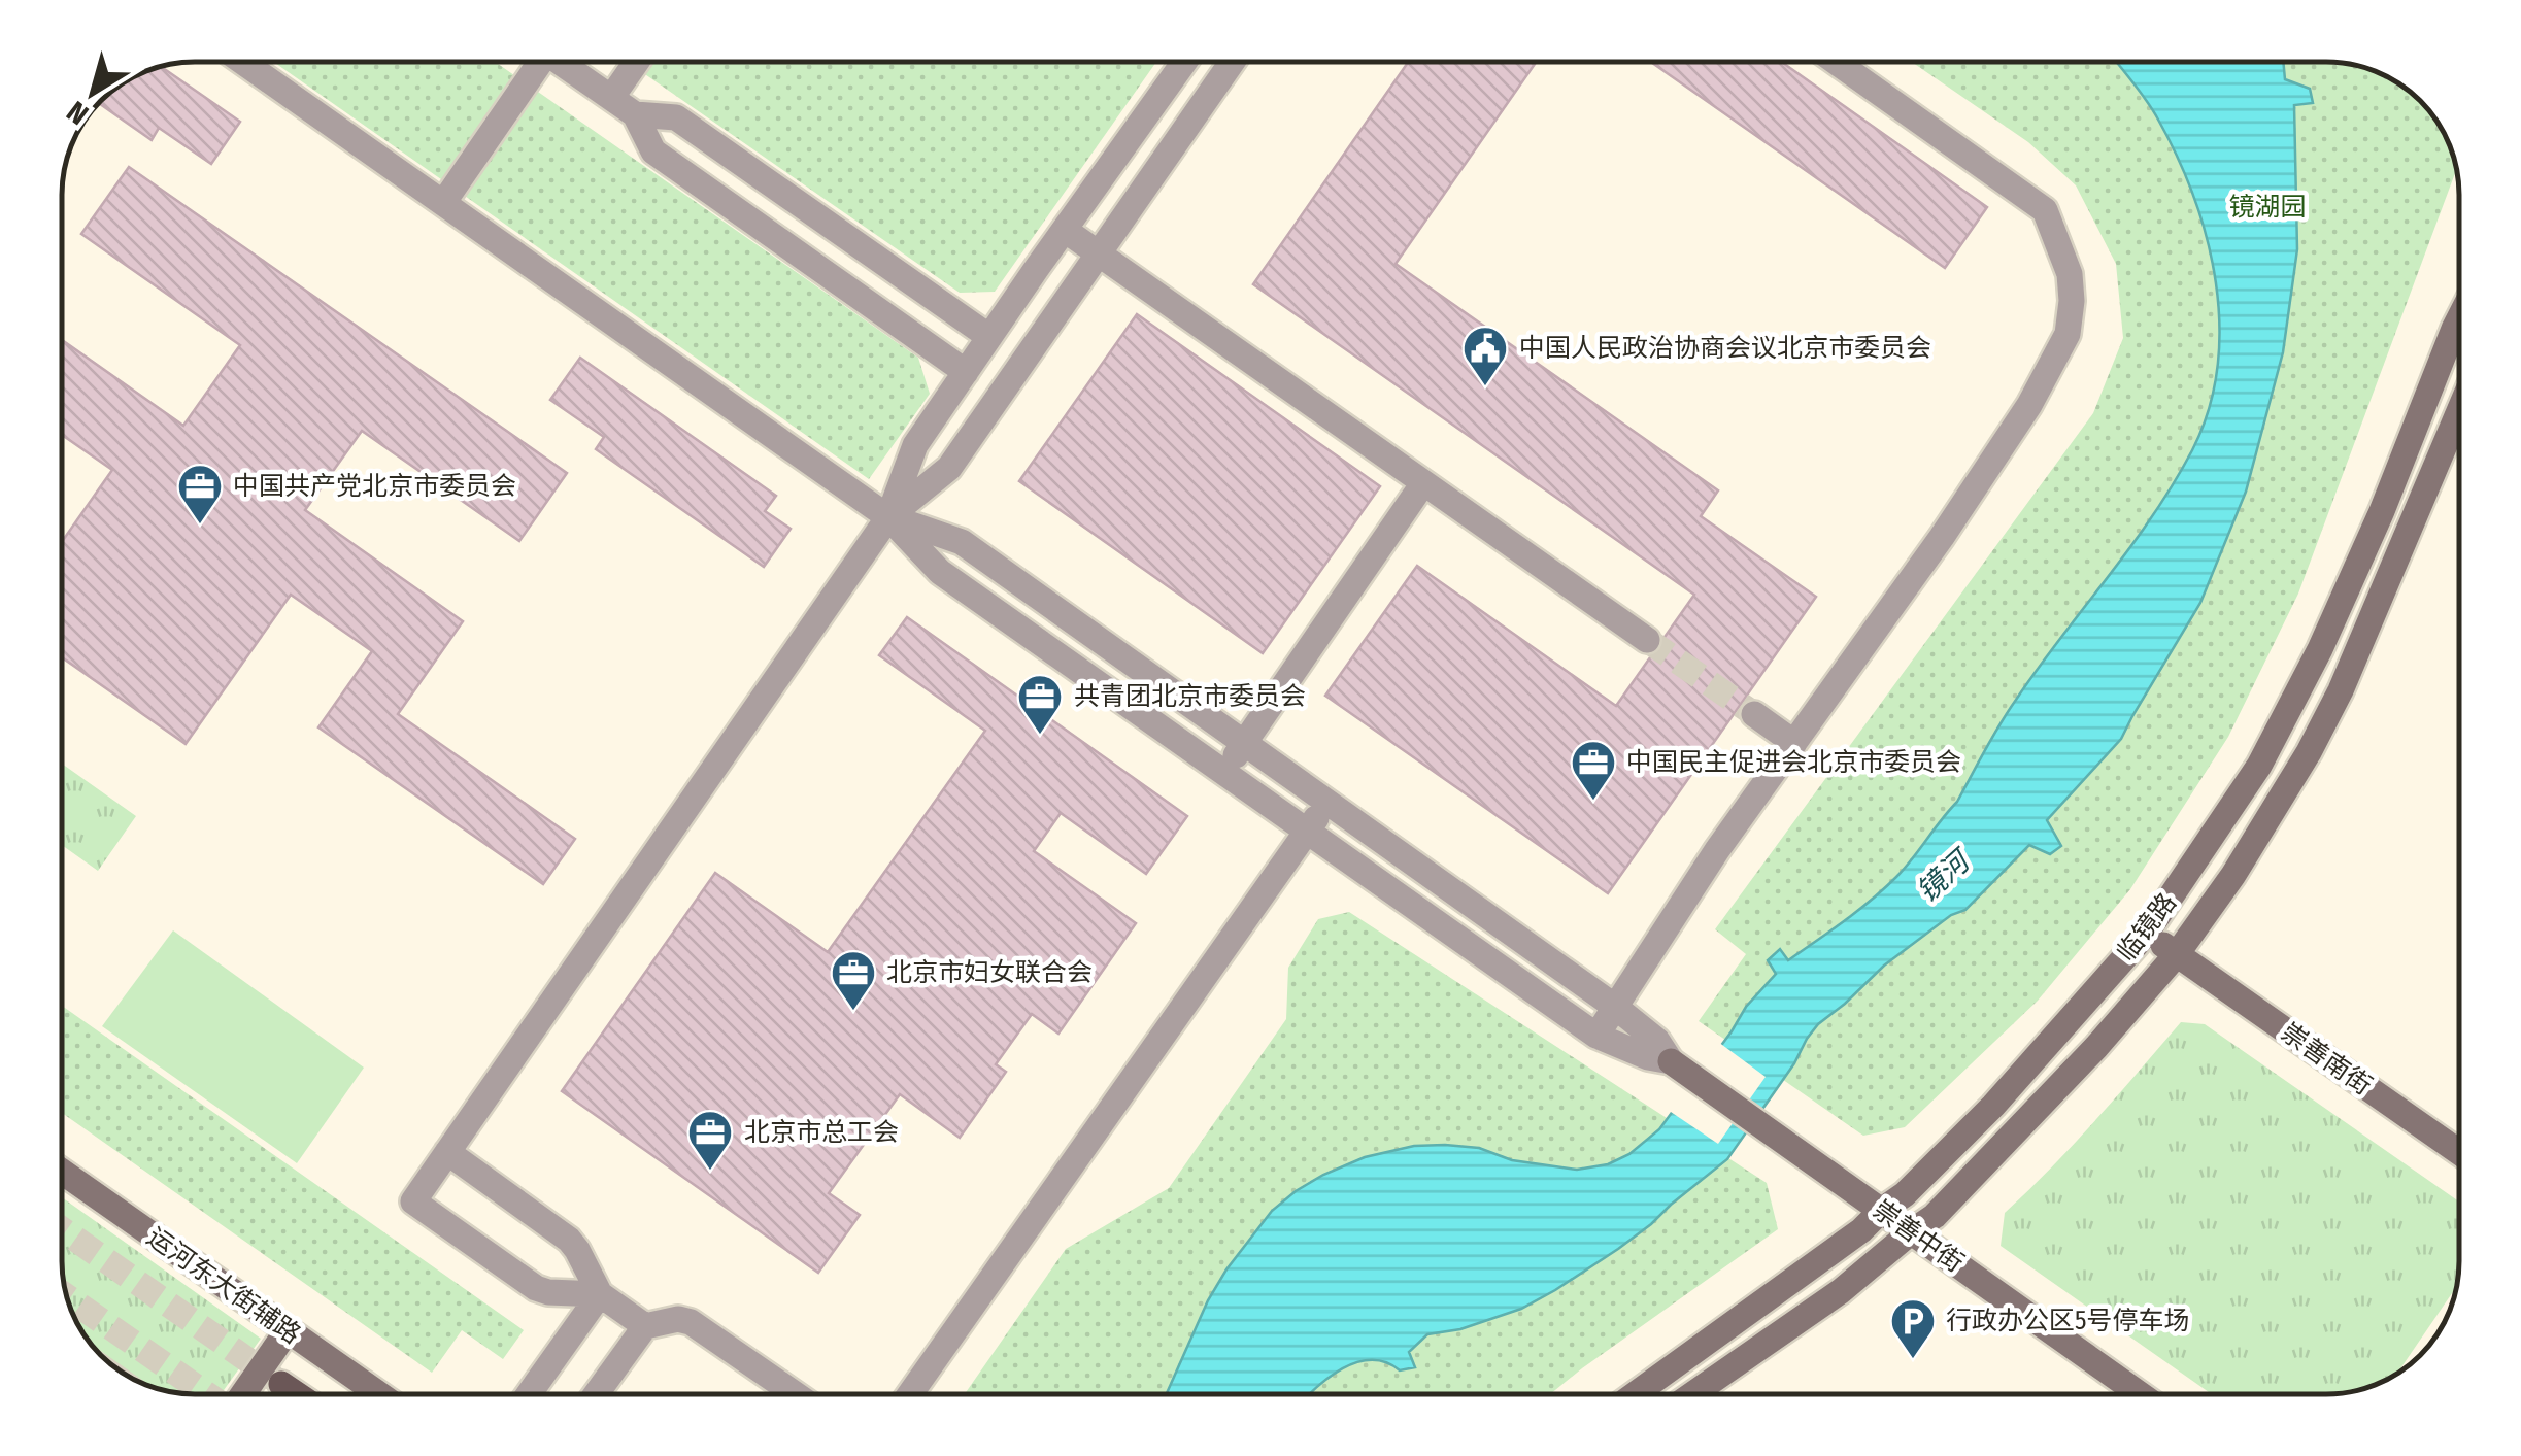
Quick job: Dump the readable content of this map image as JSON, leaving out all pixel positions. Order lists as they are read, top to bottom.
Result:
{
  "streets": {
    "street": [
      "临镜路",
      "崇善南街",
      "崇善中街",
      "运河东大街辅路"
    ]
  },
  "crossings": [
    ["临镜路", "崇善南街"],
    ["临镜路", "崇善中街"]
  ],
  "water": ["镜河"],
  "parks": ["镜湖园"],
  "places": {
    "public building": ["中国人民政治协商会议北京市委员会"],
    "office": [
      "中国共产党北京市委员会",
      "共青团北京市委员会",
      "中国民主促进会北京市委员会",
      "北京市妇女联合会",
      "北京市总工会"
    ],
    "parking": ["行政办公区5号停车场"]
  },
  "north": "bottom left"
}
